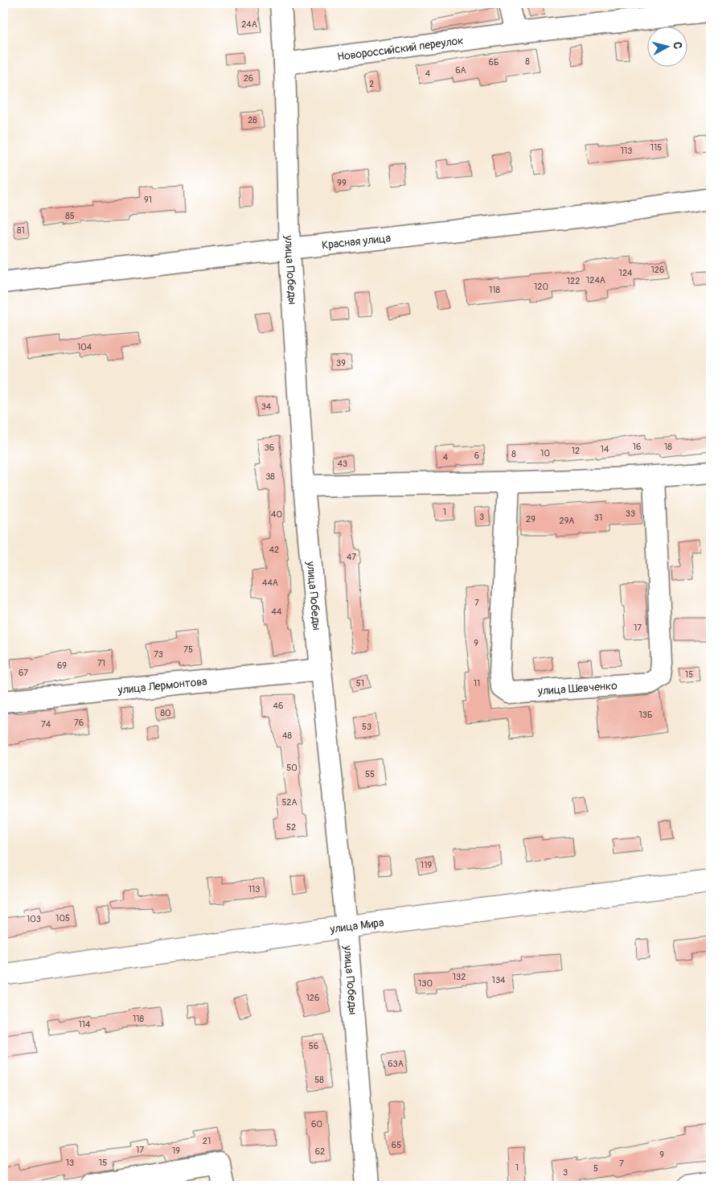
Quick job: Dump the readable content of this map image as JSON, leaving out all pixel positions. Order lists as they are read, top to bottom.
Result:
{
  "streets": {
    "main road": ["улица Мира"],
    "street": [
      "Новороссийский переулок",
      "Красная улица",
      "улица Победы",
      "улица Лермонтова",
      "улица Шевченко"
    ]
  },
  "crossings": [
    ["Новороссийский переулок", "улица Победы"],
    ["Красная улица", "улица Победы"],
    ["улица Победы", "улица Лермонтова"],
    ["улица Победы", "улица Мира"]
  ],
  "house_numbers": [
    "24А",
    "8",
    "6Б",
    "6А",
    "4",
    "26",
    "2",
    "28",
    "115",
    "113",
    "99",
    "91",
    "85",
    "81",
    "126",
    "124",
    "124А",
    "122",
    "120",
    "118",
    "104",
    "39",
    "34",
    "16",
    "18",
    "36",
    "14",
    "12",
    "10",
    "8",
    "6",
    "4",
    "43",
    "38",
    "1",
    "33",
    "40",
    "3",
    "31",
    "29",
    "29А",
    "42",
    "47",
    "44А",
    "7",
    "44",
    "17",
    "9",
    "75",
    "73",
    "71",
    "69",
    "67",
    "15",
    "51",
    "11",
    "46",
    "80",
    "13Б",
    "76",
    "74",
    "53",
    "48",
    "50",
    "55",
    "52А",
    "52",
    "119",
    "113",
    "105",
    "103",
    "132",
    "134",
    "130",
    "126",
    "118",
    "114",
    "56",
    "63А",
    "58",
    "60",
    "21",
    "65",
    "17",
    "19",
    "62",
    "9",
    "13",
    "15",
    "7",
    "1",
    "5",
    "3"
  ],
  "north": "right"
}
